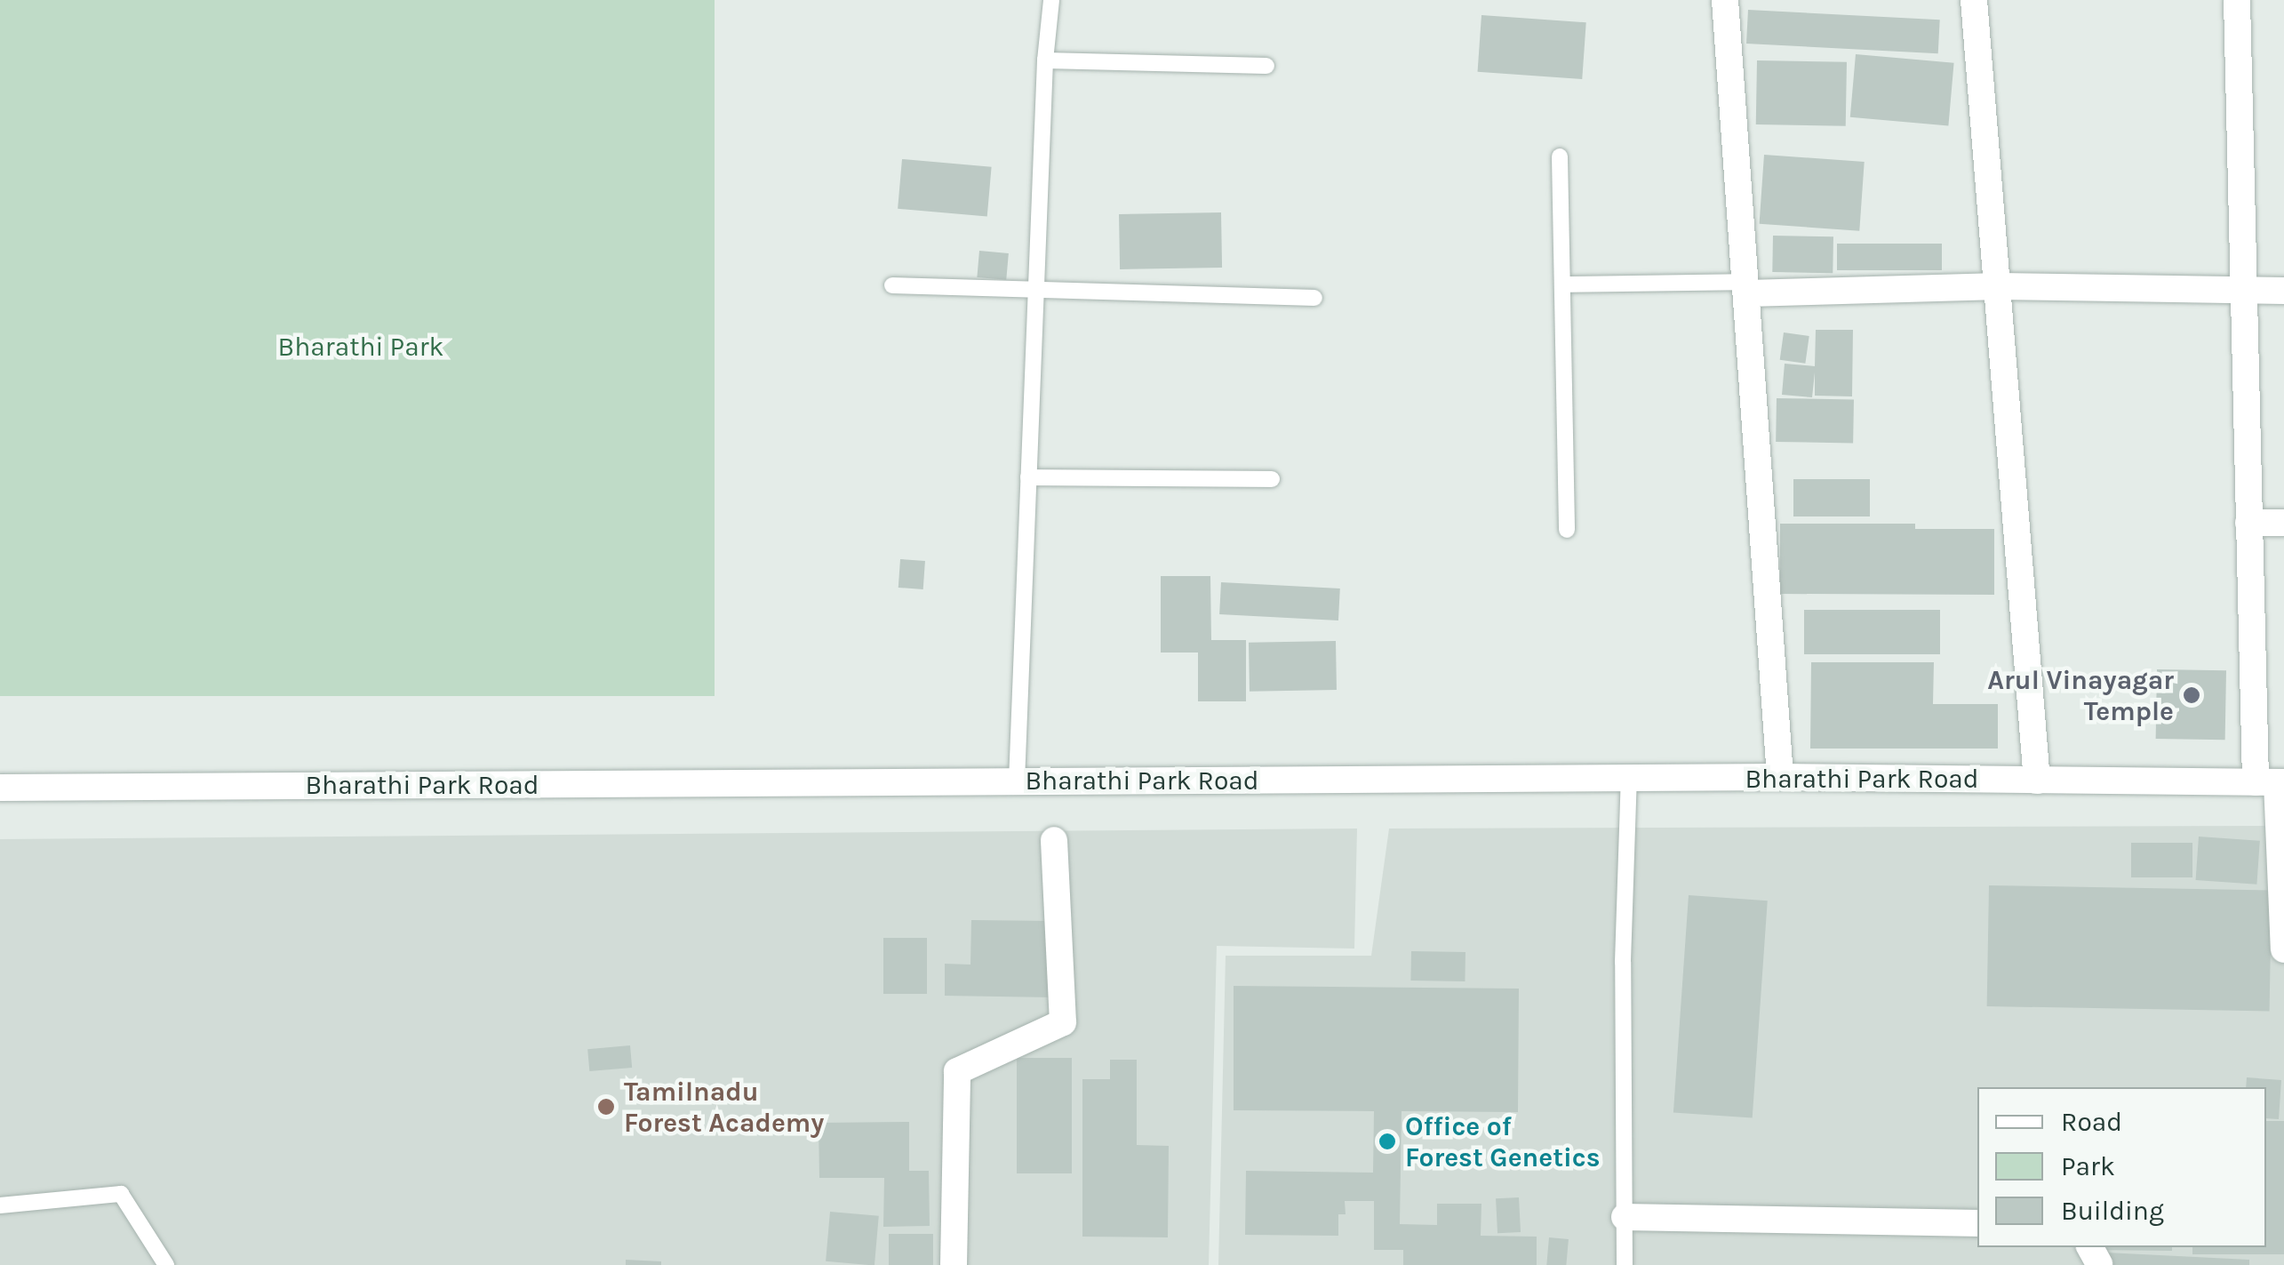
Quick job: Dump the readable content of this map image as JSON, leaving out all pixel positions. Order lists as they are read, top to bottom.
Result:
{
  "streets": {
    "street": ["Bharathi Park Road"]
  },
  "parks": ["Bharathi Park"],
  "places": ["Arul Vinayagar Temple", "Tamilnadu Forest Academy", "Office of Forest Genetics"],
  "legend": ["Road", "Park", "Building"]
}
